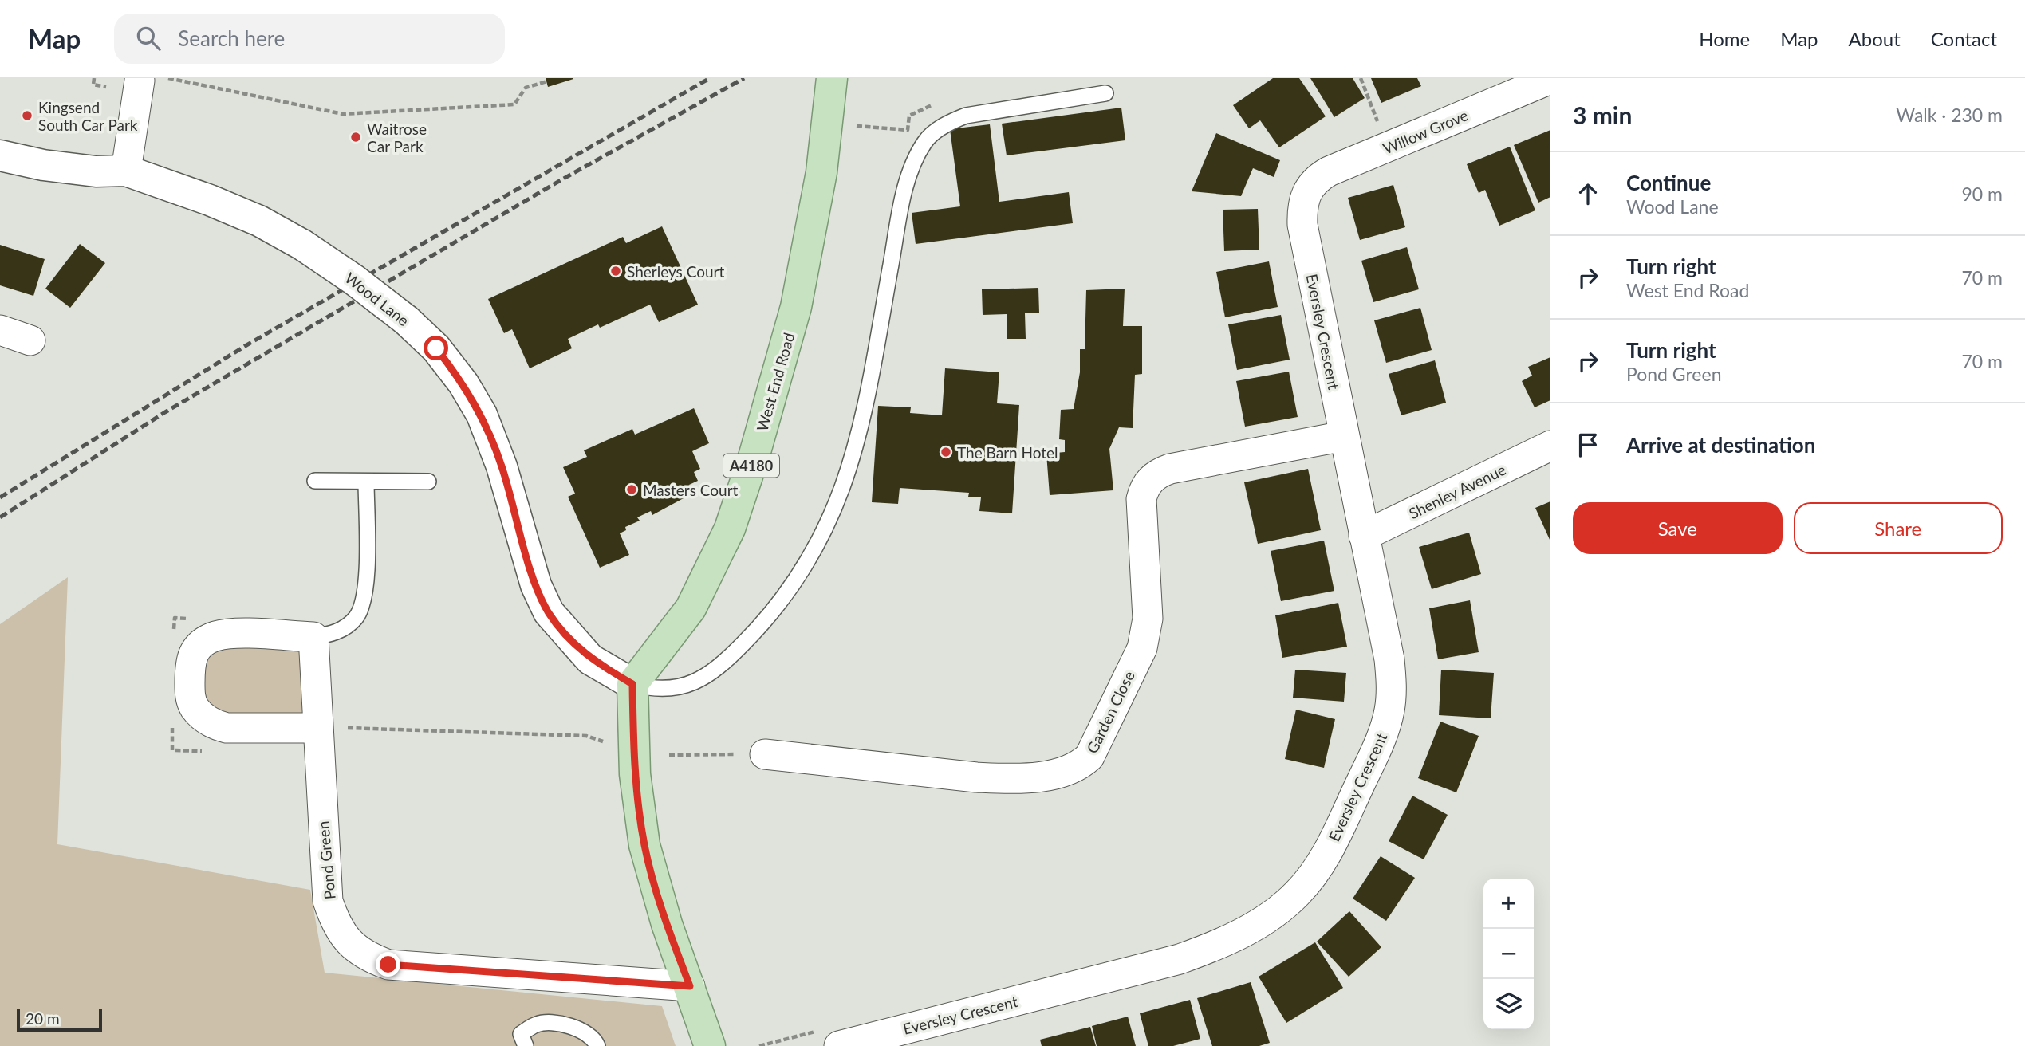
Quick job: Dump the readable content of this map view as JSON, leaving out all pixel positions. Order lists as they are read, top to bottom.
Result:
{
  "streets": {
    "main road": ["West End Road", "A4180"],
    "street": [
      "Willow Grove",
      "Wood Lane",
      "Eversley Crescent",
      "Shenley Avenue",
      "Garden Close",
      "Pond Green"
    ]
  },
  "crossings": [
    ["Willow Grove", "Eversley Crescent"],
    ["Wood Lane", "West End Road"],
    ["Eversley Crescent", "Shenley Avenue"],
    ["Eversley Crescent", "Garden Close"]
  ],
  "places": [
    "Kingsend South Car Park",
    "Waitrose Car Park",
    "Sherleys Court",
    "The Barn Hotel",
    "Masters Court"
  ],
  "scale_bar": "20 m",
  "page": {
    "header": "Map",
    "search": "Search here",
    "nav": [
      "Home",
      "Map",
      "About",
      "Contact"
    ],
    "heading": ["3 min", "Walk · 230 m"],
    "list": [
      ["Continue", "Wood Lane", "90 m"],
      ["Turn right", "West End Road", "70 m"],
      ["Turn right", "Pond Green", "70 m"],
      "Arrive at destination"
    ],
    "buttons": ["Save", "Share"],
    "map_buttons": ["+", "−"],
    "scale": "20 m"
  }
}
